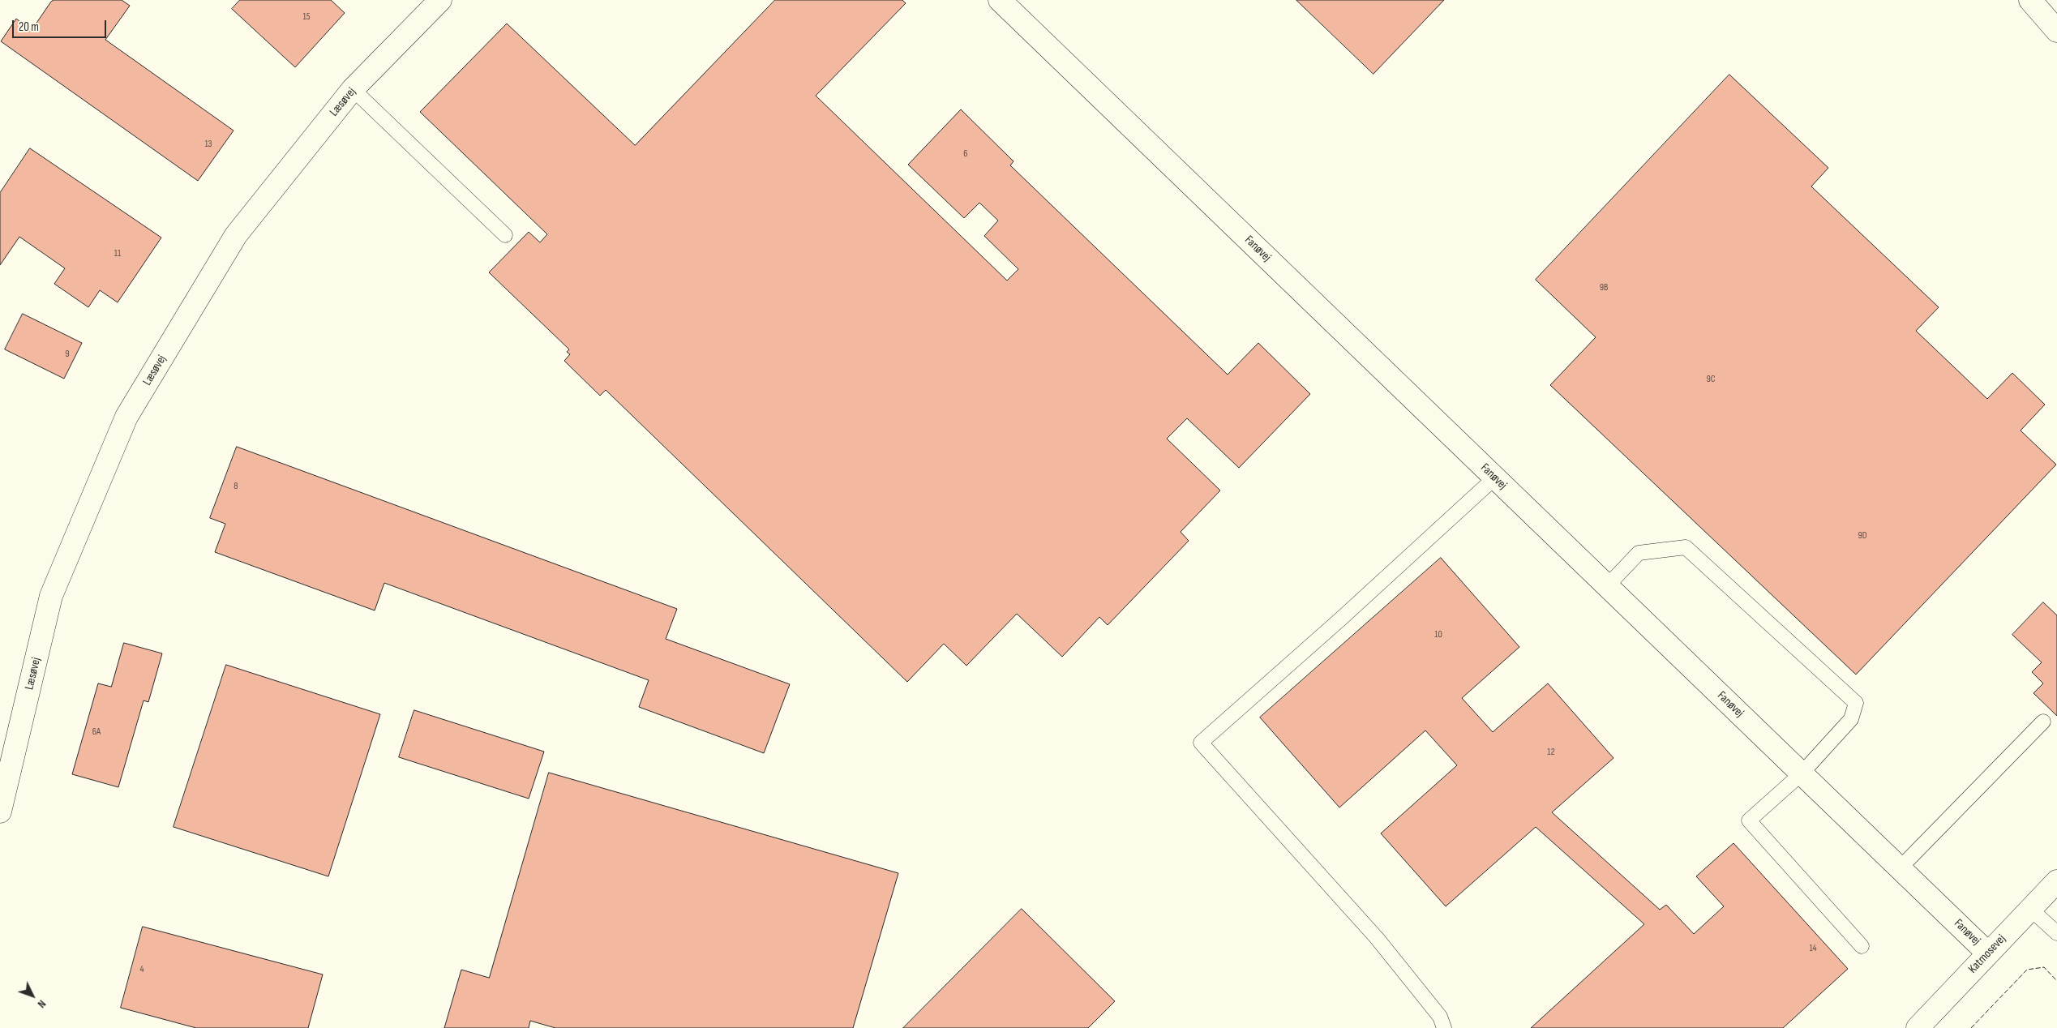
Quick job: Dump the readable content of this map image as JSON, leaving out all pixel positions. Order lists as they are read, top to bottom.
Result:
{
  "streets": {
    "street": ["Læsøvej", "Fanøvej", "Katmosevej"]
  },
  "crossings": [
    ["Fanøvej", "Katmosevej"]
  ],
  "house_numbers": [
    "15",
    "13",
    "6",
    "11",
    "9B",
    "9",
    "9C",
    "8",
    "9D",
    "10",
    "6A",
    "12",
    "14",
    "4"
  ],
  "scale_bar": "20 m",
  "north": "bottom right"
}
